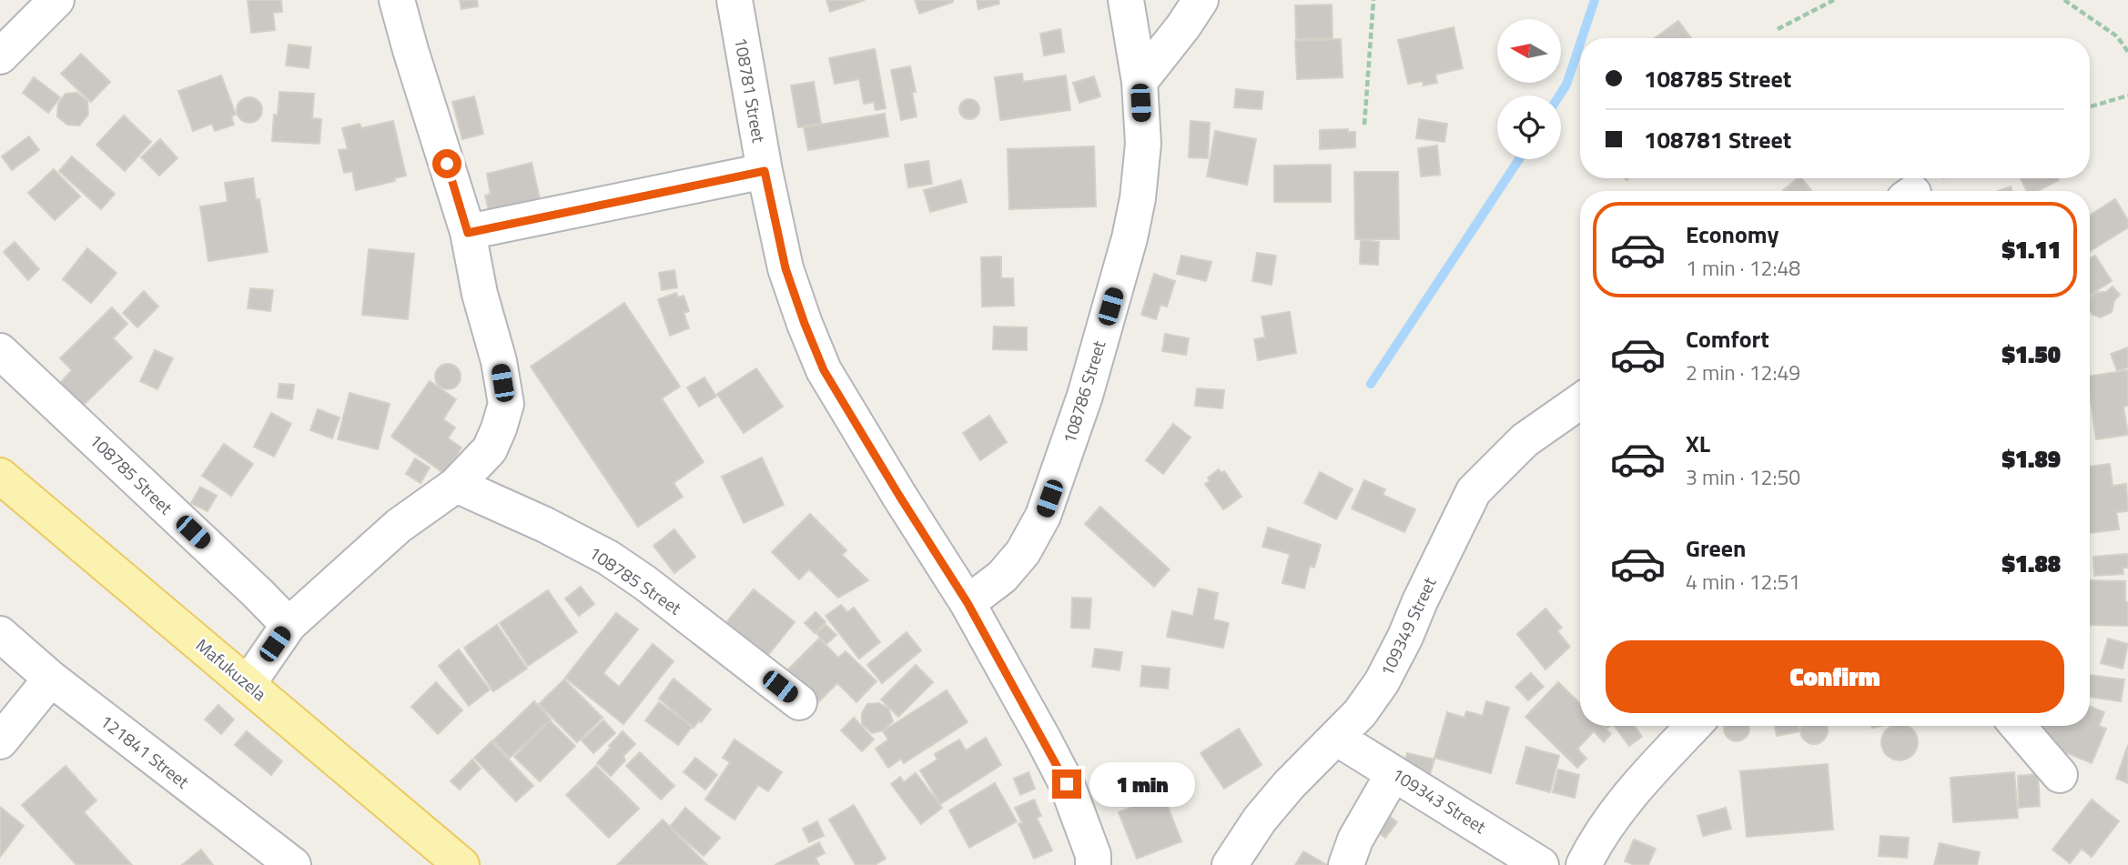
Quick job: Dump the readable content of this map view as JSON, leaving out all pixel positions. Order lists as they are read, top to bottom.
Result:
{
  "streets": {
    "main road": ["Mafukuzela"],
    "street": [
      "108781 Street",
      "108786 Street",
      "108785 Street",
      "109349 Street",
      "121841 Street",
      "109343 Street"
    ]
  },
  "crossings": [
    ["108781 Street", "108786 Street"],
    ["109349 Street", "109343 Street"]
  ],
  "north": "left",
  "page": {
    "banner": ["108785 Street", "108781 Street"],
    "list": [
      {
        "name": "Economy",
        "note": "1 min · 12:48",
        "value": "$1.11"
      },
      {
        "name": "Comfort",
        "note": "2 min · 12:49",
        "value": "$1.50"
      },
      {
        "name": "XL",
        "note": "3 min · 12:50",
        "value": "$1.89"
      },
      {
        "name": "Green",
        "note": "4 min · 12:51",
        "value": "$1.88"
      }
    ],
    "buttons": "Confirm",
    "bubble": "1 min"
  }
}
